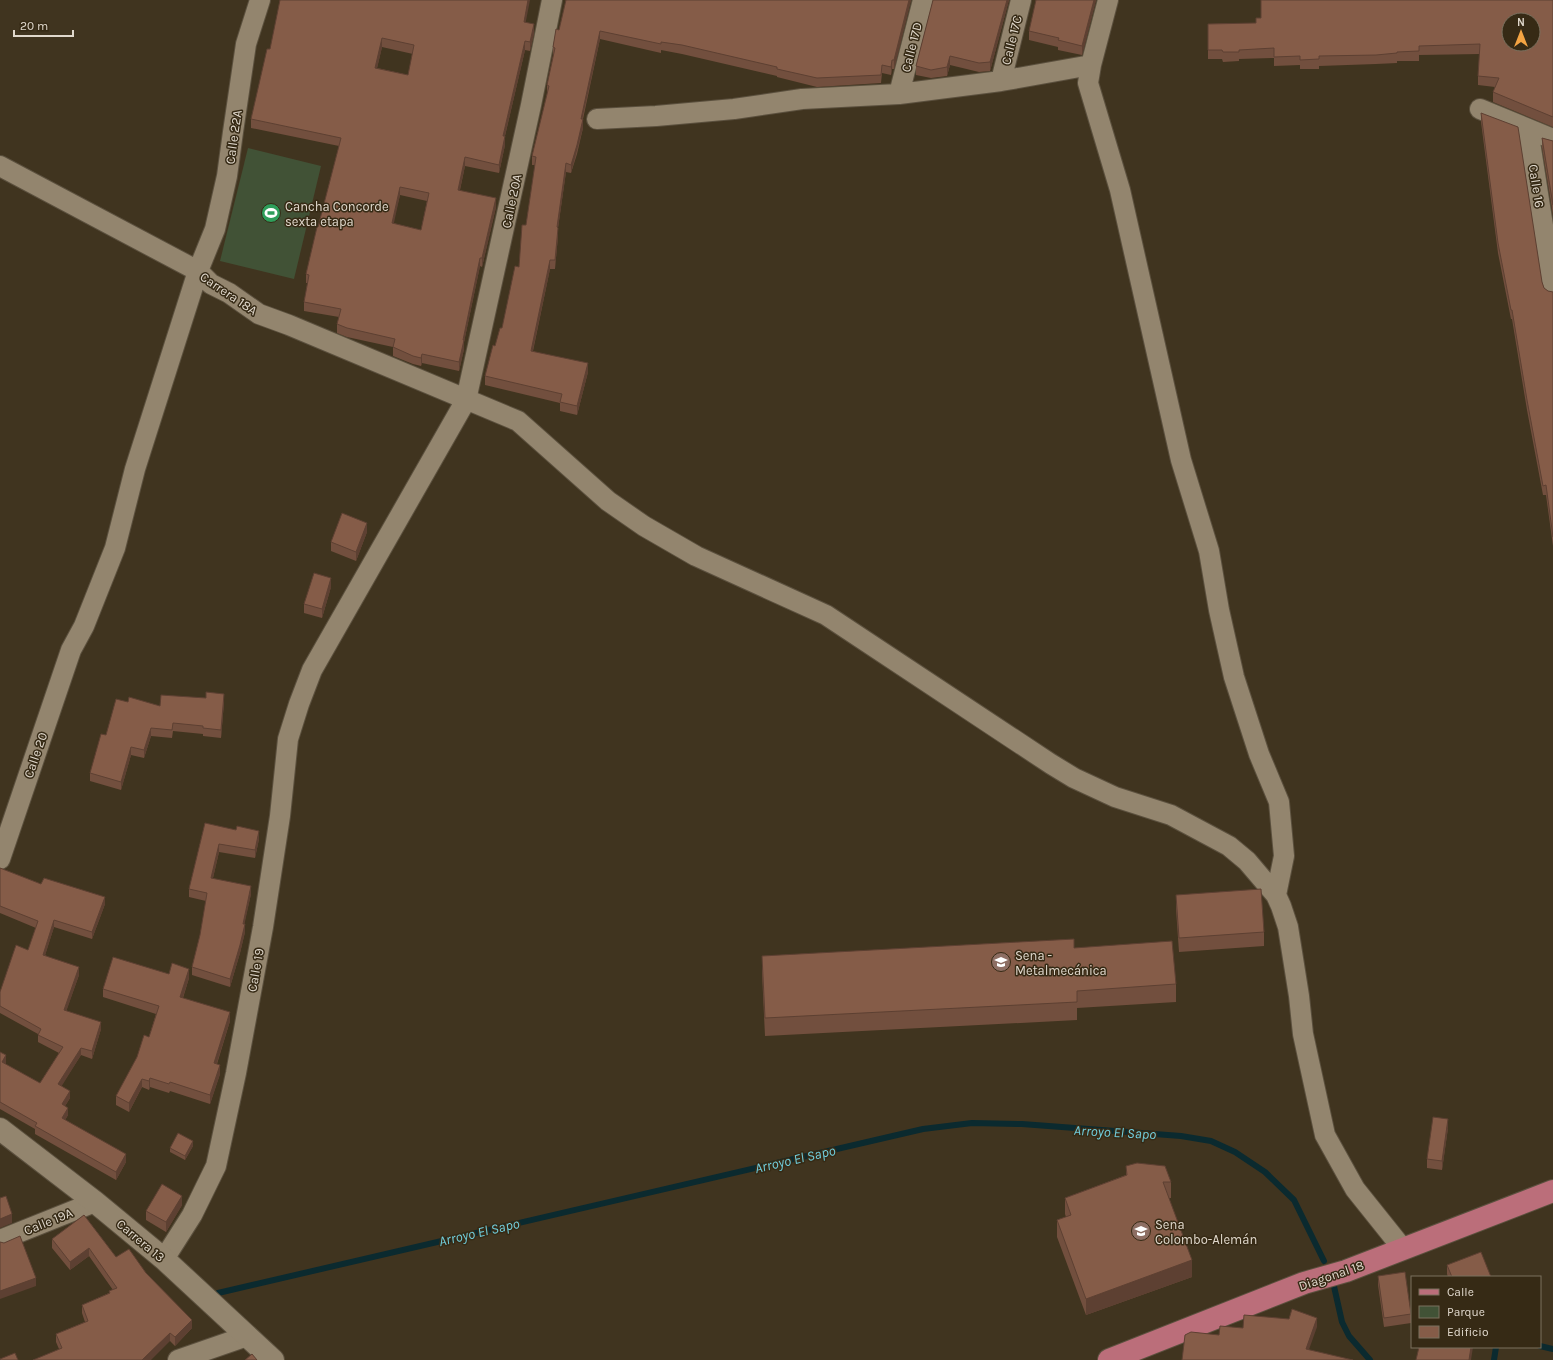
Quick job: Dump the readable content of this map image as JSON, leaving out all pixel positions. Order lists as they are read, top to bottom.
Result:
{
  "streets": {
    "main road": ["Diagonal 18"],
    "street": [
      "Calle 17C",
      "Calle 17D",
      "Calle 22A",
      "Calle 16",
      "Calle 20A",
      "Carrera 18A",
      "Calle 20",
      "Calle 19",
      "Calle 19A",
      "Carrera 13"
    ]
  },
  "crossings": [
    ["Calle 22A", "Carrera 18A"],
    ["Calle 22A", "Calle 20"],
    ["Calle 20A", "Carrera 18A"],
    ["Calle 20A", "Calle 19"],
    ["Carrera 18A", "Diagonal 18"],
    ["Calle 19", "Carrera 13"],
    ["Calle 19A", "Carrera 13"]
  ],
  "water": ["Arroyo El Sapo"],
  "places": {
    "sports": ["Cancha Concorde sexta etapa"],
    "school or university": ["Sena - Metalmecánica", "Sena Colombo-Alemán"]
  },
  "legend": ["Calle", "Parque", "Edificio"],
  "scale_bar": "20 m",
  "north": "top"
}
